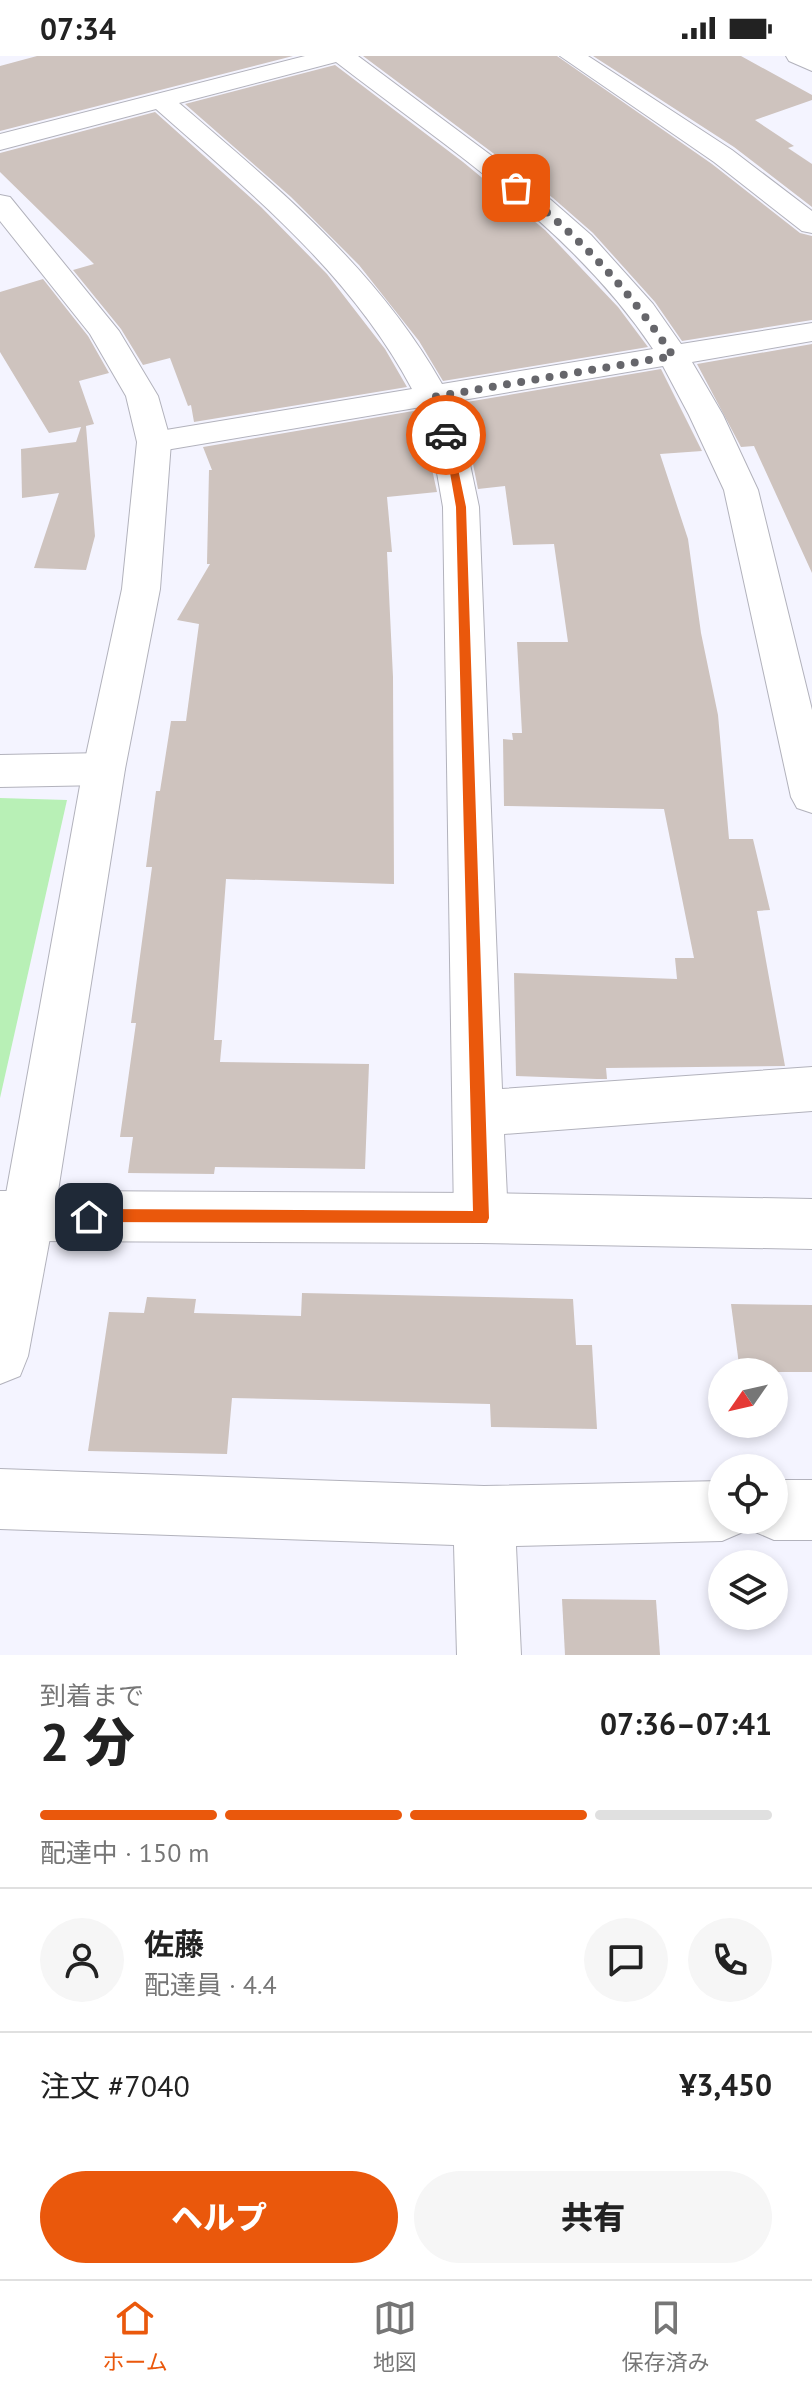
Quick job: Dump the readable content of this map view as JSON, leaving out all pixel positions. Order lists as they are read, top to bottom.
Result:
{
  "north": "bottom left",
  "page": {
    "status": "07:34",
    "heading": ["2 分", "到着まで", "07:36–07:41"],
    "panel": [
      "佐藤",
      "配達員 · 4.4",
      "注文 #7040",
      "¥3,450"
    ],
    "bar": "配達中 · 150 m",
    "buttons": ["ヘルプ", "共有"],
    "tabs": ["ホーム", "地図", "保存済み"]
  }
}
